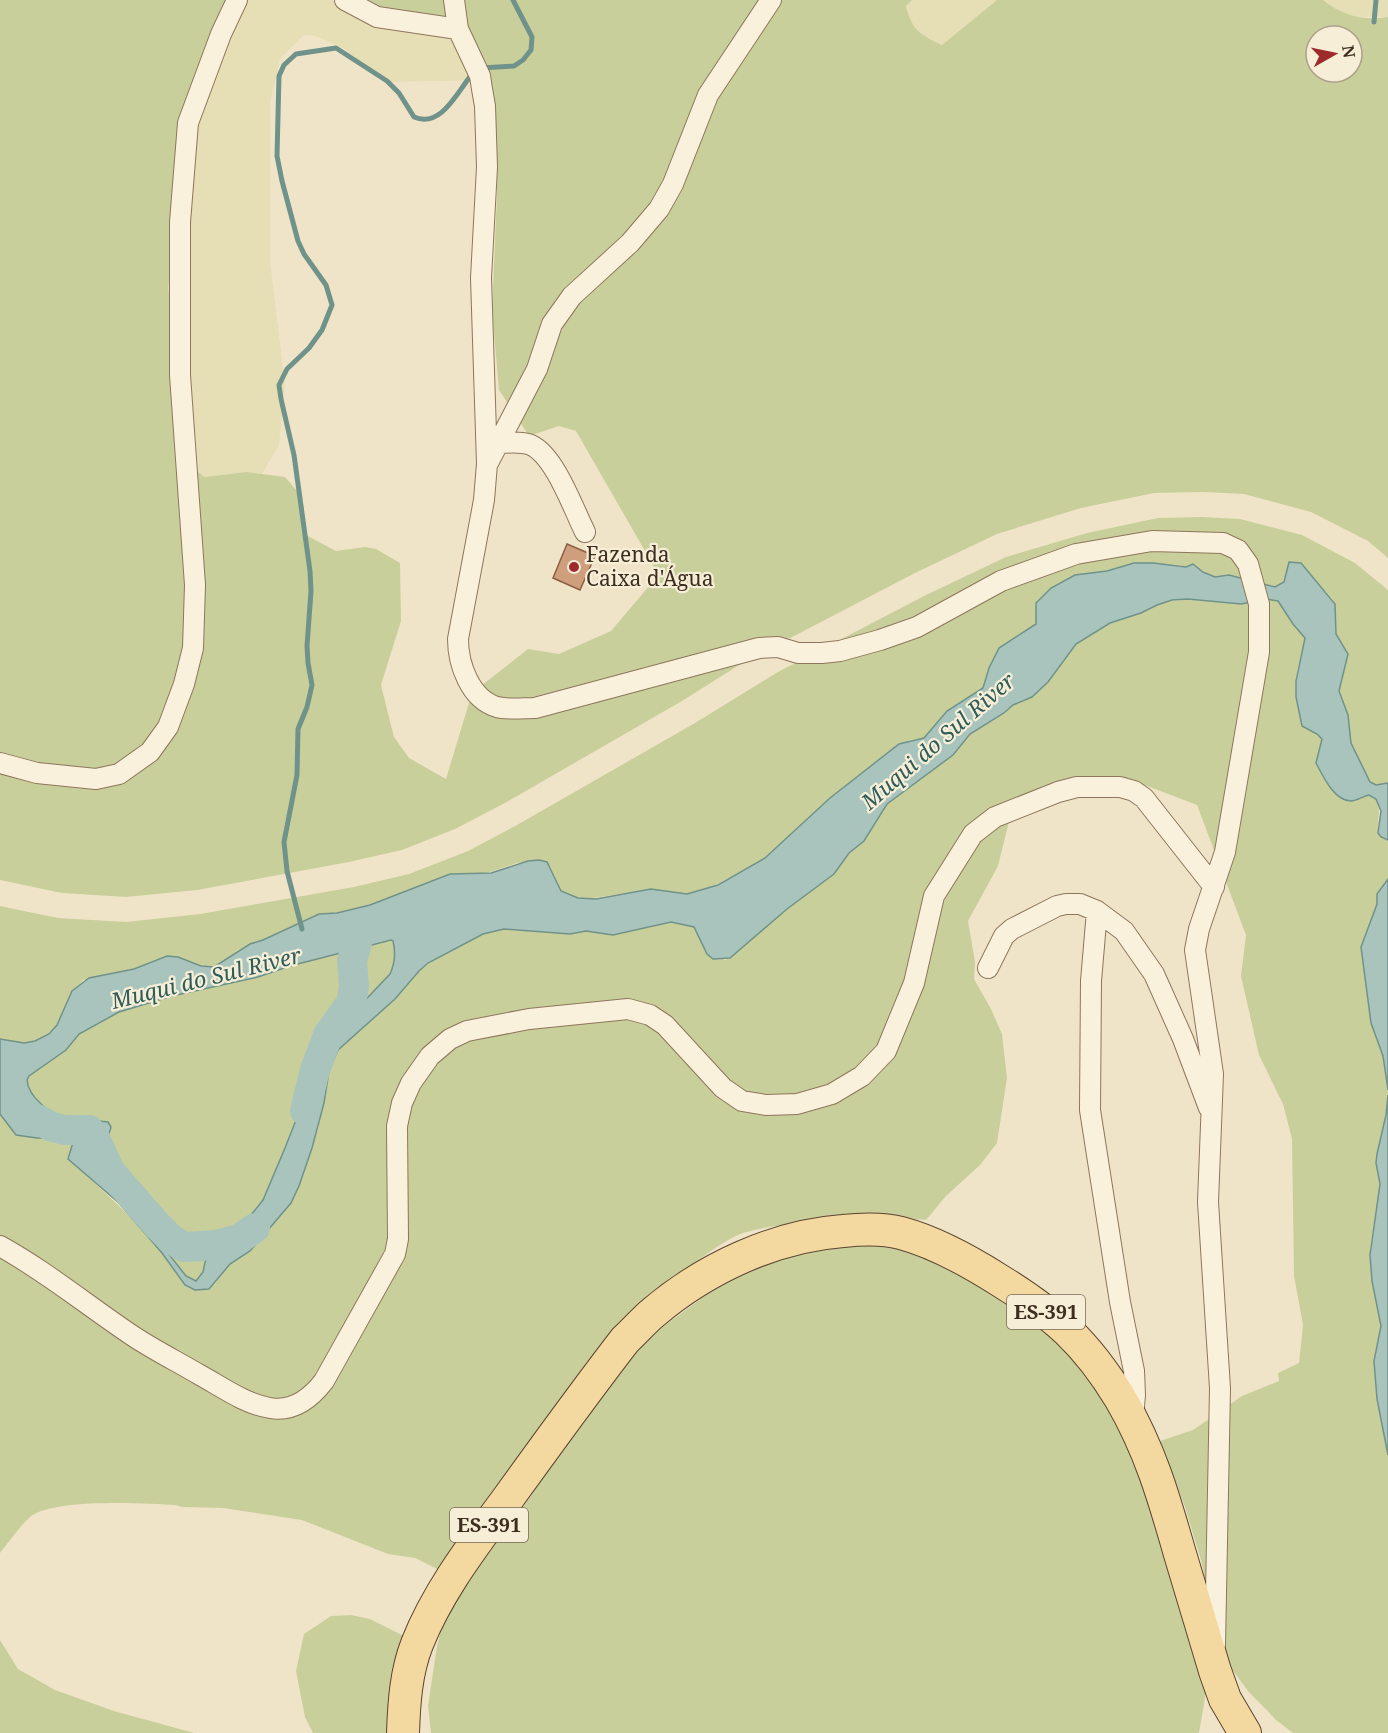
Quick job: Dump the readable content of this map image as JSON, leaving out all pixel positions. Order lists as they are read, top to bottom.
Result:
{
  "streets": {
    "main road": ["ES-391"]
  },
  "water": ["Muqui do Sul River"],
  "places": ["Fazenda Caixa d'Água"],
  "north": "right"
}
